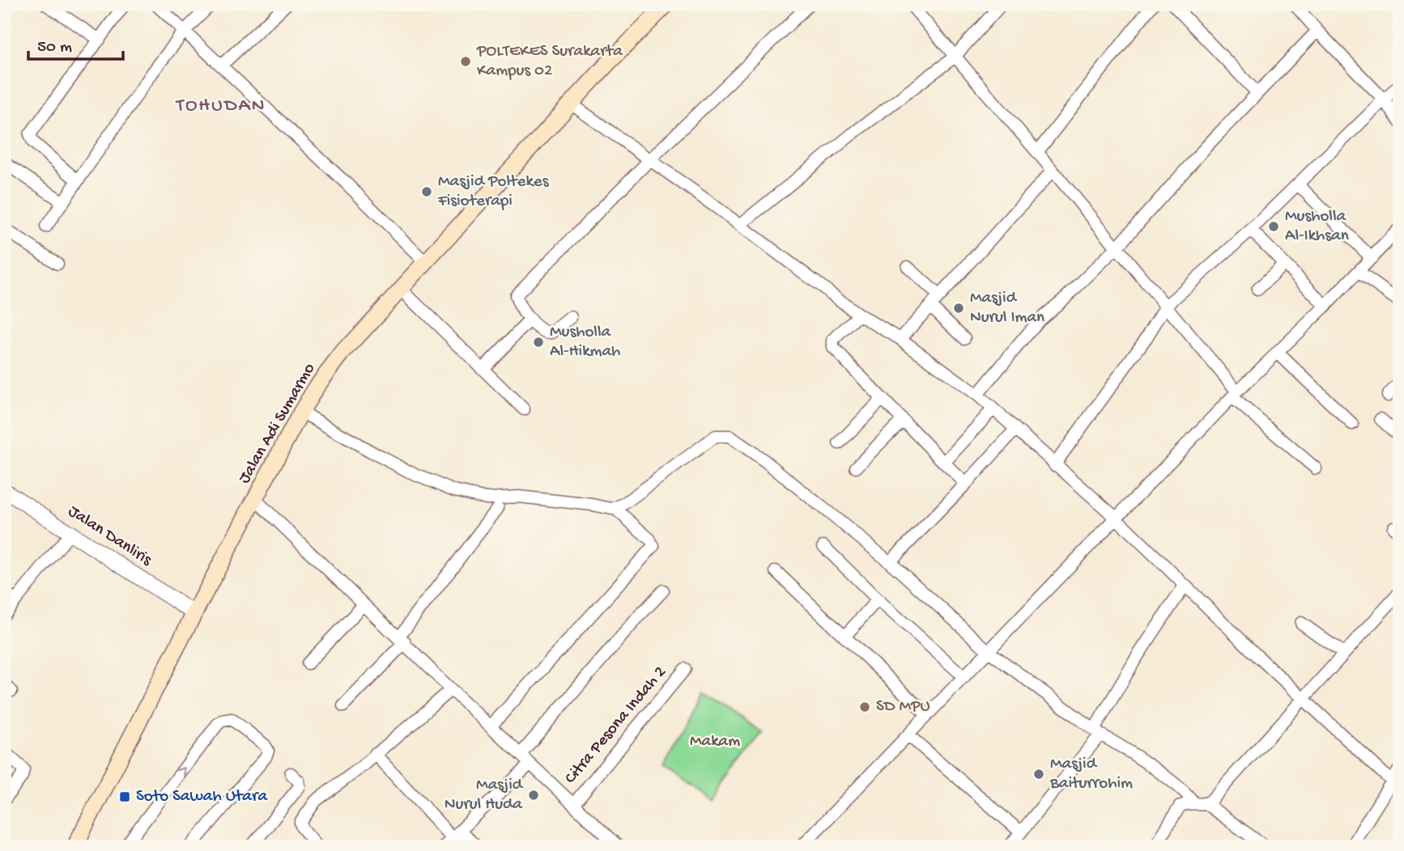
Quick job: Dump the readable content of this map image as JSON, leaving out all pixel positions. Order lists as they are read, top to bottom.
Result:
{
  "streets": {
    "main road": ["Jalan Adi Sumarmo"],
    "street": ["Jalan Danliris", "Citra Pesona Indah 2"]
  },
  "crossings": [
    ["Jalan Adi Sumarmo", "Jalan Danliris"]
  ],
  "districts": ["TOHUDAN"],
  "parks": ["Makam"],
  "places": {
    "other": [
      "POLTEKES Surakarta Kampus 02",
      "Masjid Poltekes Fisioterapi",
      "Musholla Al-Ikhsan",
      "Masjid Nurul Iman",
      "Musholla Al-Hikmah",
      "SD MPU",
      "Masjid Baiturrohim",
      "Masjid Nurul Huda"
    ],
    "transit": ["Soto Sawah Utara"]
  },
  "scale_bar": "50 m"
}
